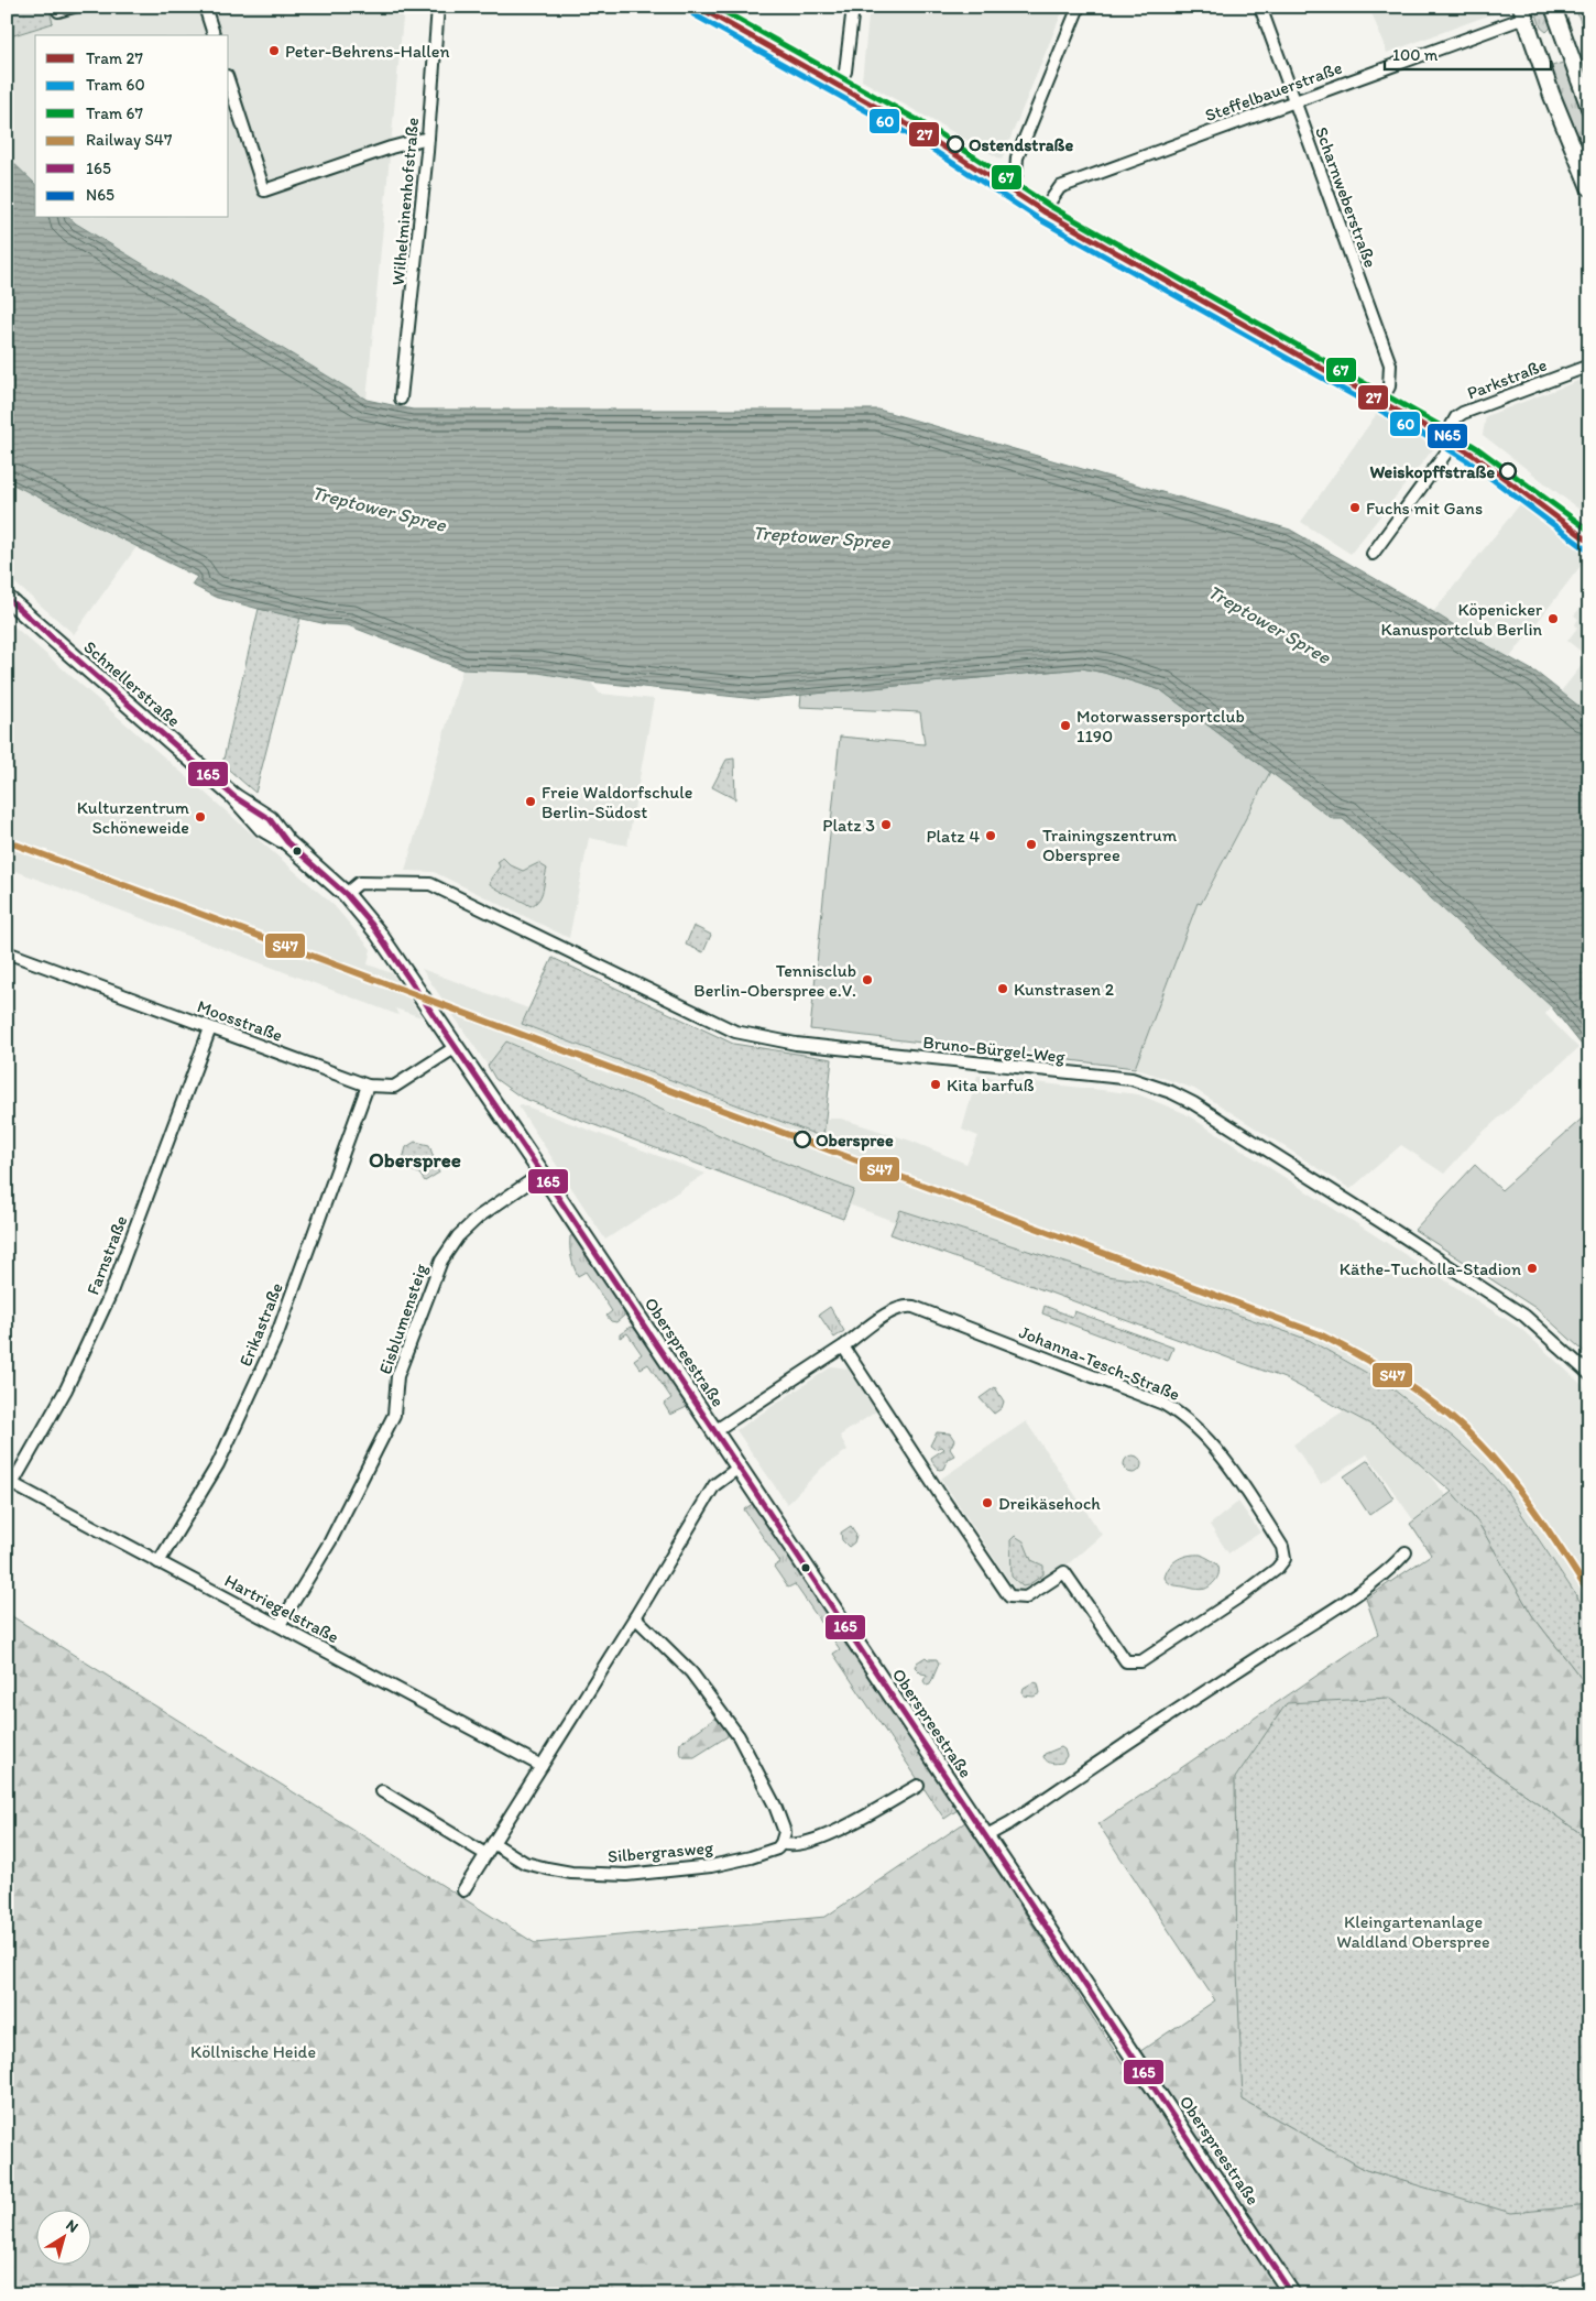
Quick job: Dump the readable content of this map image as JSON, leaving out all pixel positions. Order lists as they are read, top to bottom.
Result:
{
  "streets": {
    "main road": ["Schnellerstraße", "Oberspreestraße"],
    "street": [
      "Steffelbauerstraße",
      "Scharnweberstraße",
      "Wilhelminenhofstraße",
      "Parkstraße",
      "Moosstraße",
      "Bruno-Bürgel-Weg",
      "Farnstraße",
      "Eisblumensteig",
      "Erikastraße",
      "Johanna-Tesch-Straße",
      "Hartriegelstraße",
      "Silbergrasweg"
    ]
  },
  "crossings": [
    ["Steffelbauerstraße", "Scharnweberstraße"],
    ["Schnellerstraße", "Bruno-Bürgel-Weg"],
    ["Schnellerstraße", "Oberspreestraße"],
    ["Moosstraße", "Farnstraße"],
    ["Moosstraße", "Erikastraße"],
    ["Moosstraße", "Oberspreestraße"],
    ["Bruno-Bürgel-Weg", "Oberspreestraße"],
    ["Farnstraße", "Hartriegelstraße"],
    ["Eisblumensteig", "Oberspreestraße"],
    ["Eisblumensteig", "Hartriegelstraße"],
    ["Erikastraße", "Hartriegelstraße"],
    ["Oberspreestraße", "Johanna-Tesch-Straße"]
  ],
  "districts": ["Oberspree"],
  "water": ["Treptower Spree"],
  "parks": ["Kleingartenanlage Waldland Oberspree", "Köllnische Heide"],
  "places": [
    "Peter-Behrens-Hallen",
    "Ostendstraße",
    "Weiskopffstraße",
    "Fuchs mit Gans",
    "Köpenicker Kanusportclub Berlin",
    "Motorwassersportclub 1190",
    "Freie Waldorfschule Berlin-Südost",
    "Kulturzentrum Schöneweide",
    "Platz 3",
    "Platz 4",
    "Trainingszentrum Oberspree",
    "Tennisclub Berlin-Oberspree e.V.",
    "Kunstrasen 2",
    "Kita barfuß",
    "Oberspree",
    "Käthe-Tucholla-Stadion",
    "Dreikäsehoch"
  ],
  "lines": [
    "tram line 27",
    "tram line 67",
    "transit line N65",
    "tram line 60",
    "transit line 165",
    "rail line S47"
  ],
  "legend": [
    "Tram 27",
    "Tram 60",
    "Tram 67",
    "Railway S47",
    "165",
    "N65"
  ],
  "scale_bar": "100 m",
  "north": "top right"
}
